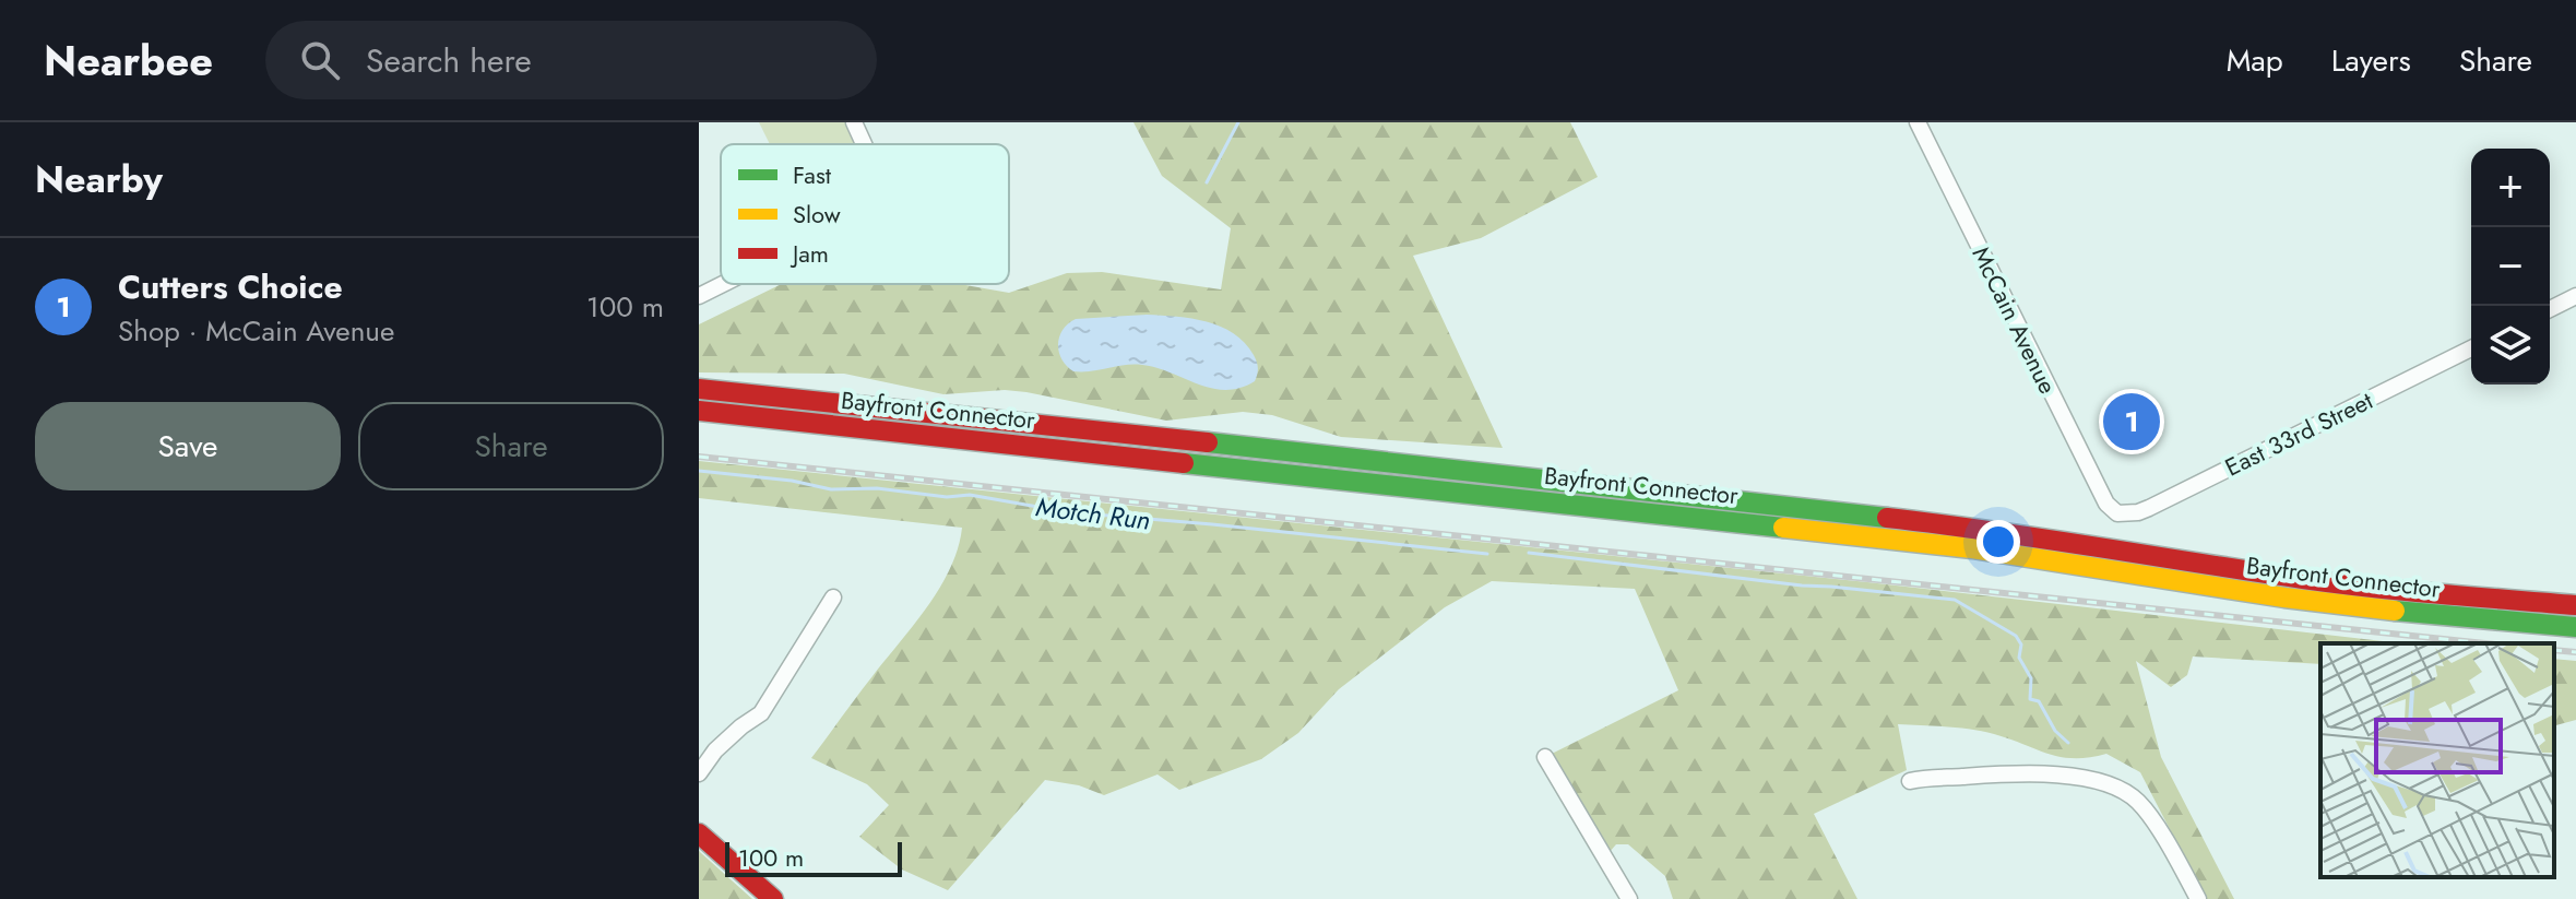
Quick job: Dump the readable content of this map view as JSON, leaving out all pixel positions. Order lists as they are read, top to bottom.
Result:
{
  "streets": {
    "main road": ["Bayfront Connector"],
    "street": ["McCain Avenue", "East 33rd Street"]
  },
  "crossings": [
    ["McCain Avenue", "East 33rd Street"]
  ],
  "water": ["Motch Run"],
  "legend": ["Fast", "Slow", "Jam"],
  "scale_bar": "100 m",
  "page": {
    "header": "Nearbee",
    "search": "Search here",
    "nav": ["Map", "Layers", "Share"],
    "heading": "Nearby",
    "map_buttons": ["+", "−"],
    "list": [
      {
        "mark": "1",
        "name": "Cutters Choice",
        "note": "Shop · McCain Avenue",
        "value": "100 m"
      }
    ],
    "buttons": ["Save", "Share"],
    "pins": "1",
    "scale": "100 m"
  }
}
